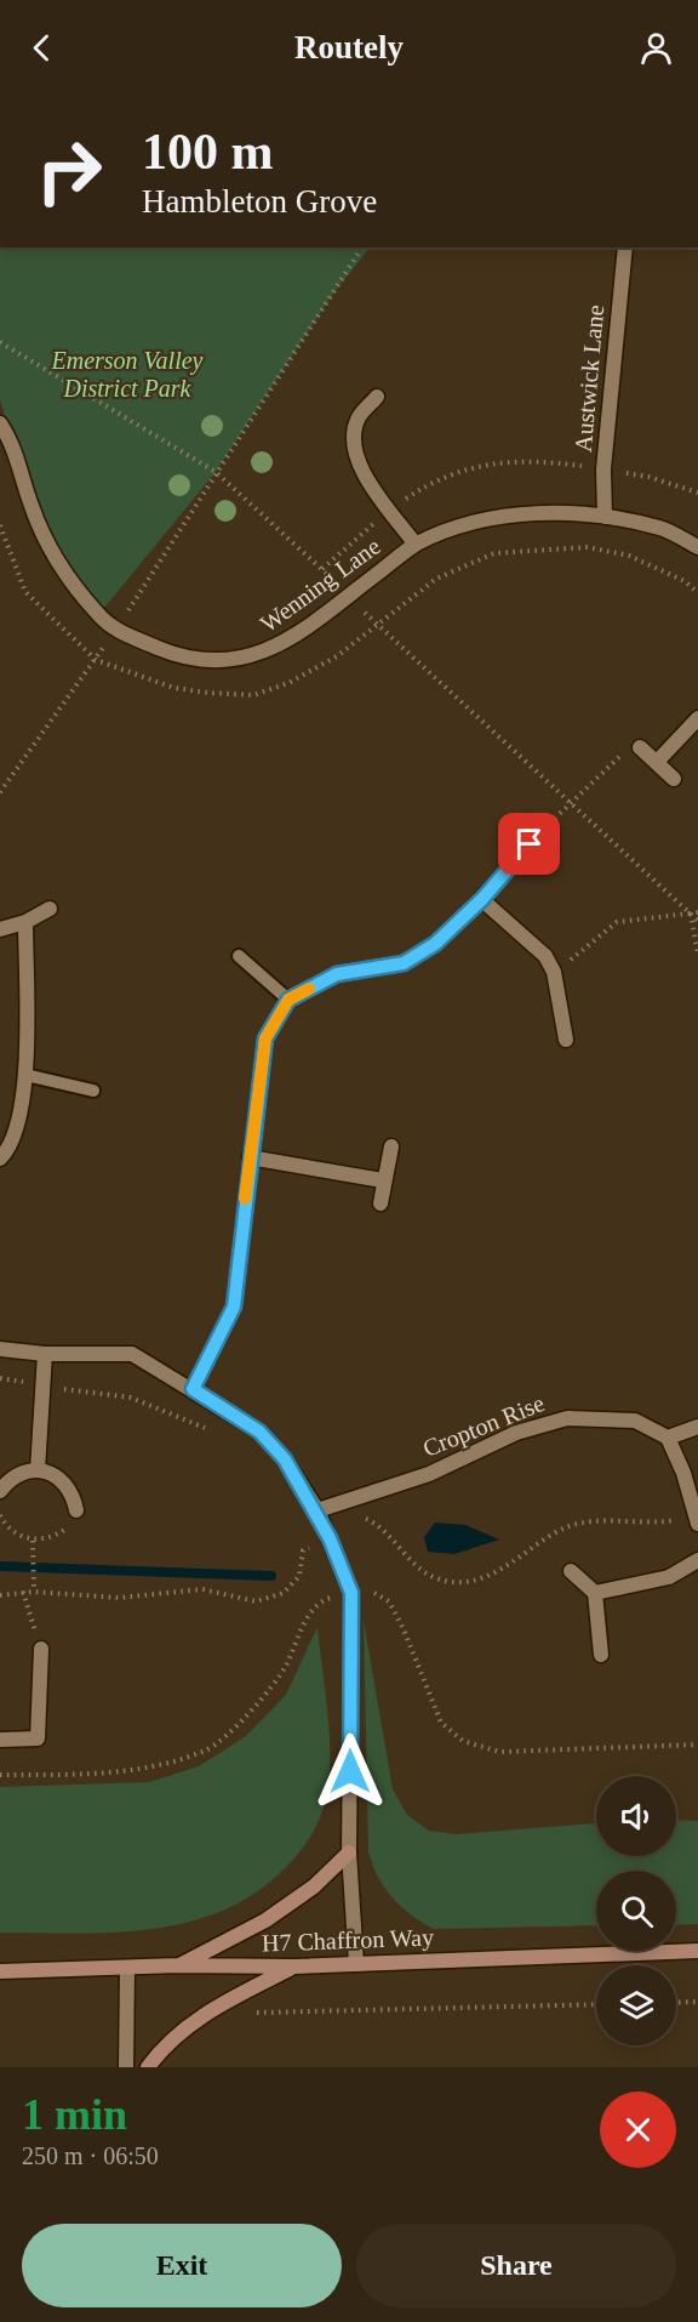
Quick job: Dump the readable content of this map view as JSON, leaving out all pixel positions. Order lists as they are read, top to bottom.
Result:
{
  "streets": {
    "street": [
      "Austwick Lane",
      "Wenning Lane",
      "Cropton Rise",
      "H7 Chaffron Way"
    ]
  },
  "crossings": [
    ["Austwick Lane", "Wenning Lane"]
  ],
  "parks": ["Emerson Valley District Park"],
  "page": {
    "header": "Routely",
    "turn": ["100 m", "Hambleton Grove"],
    "heading": ["1 min", "250 m · 06:50"],
    "buttons": ["Exit", "Share"]
  }
}
